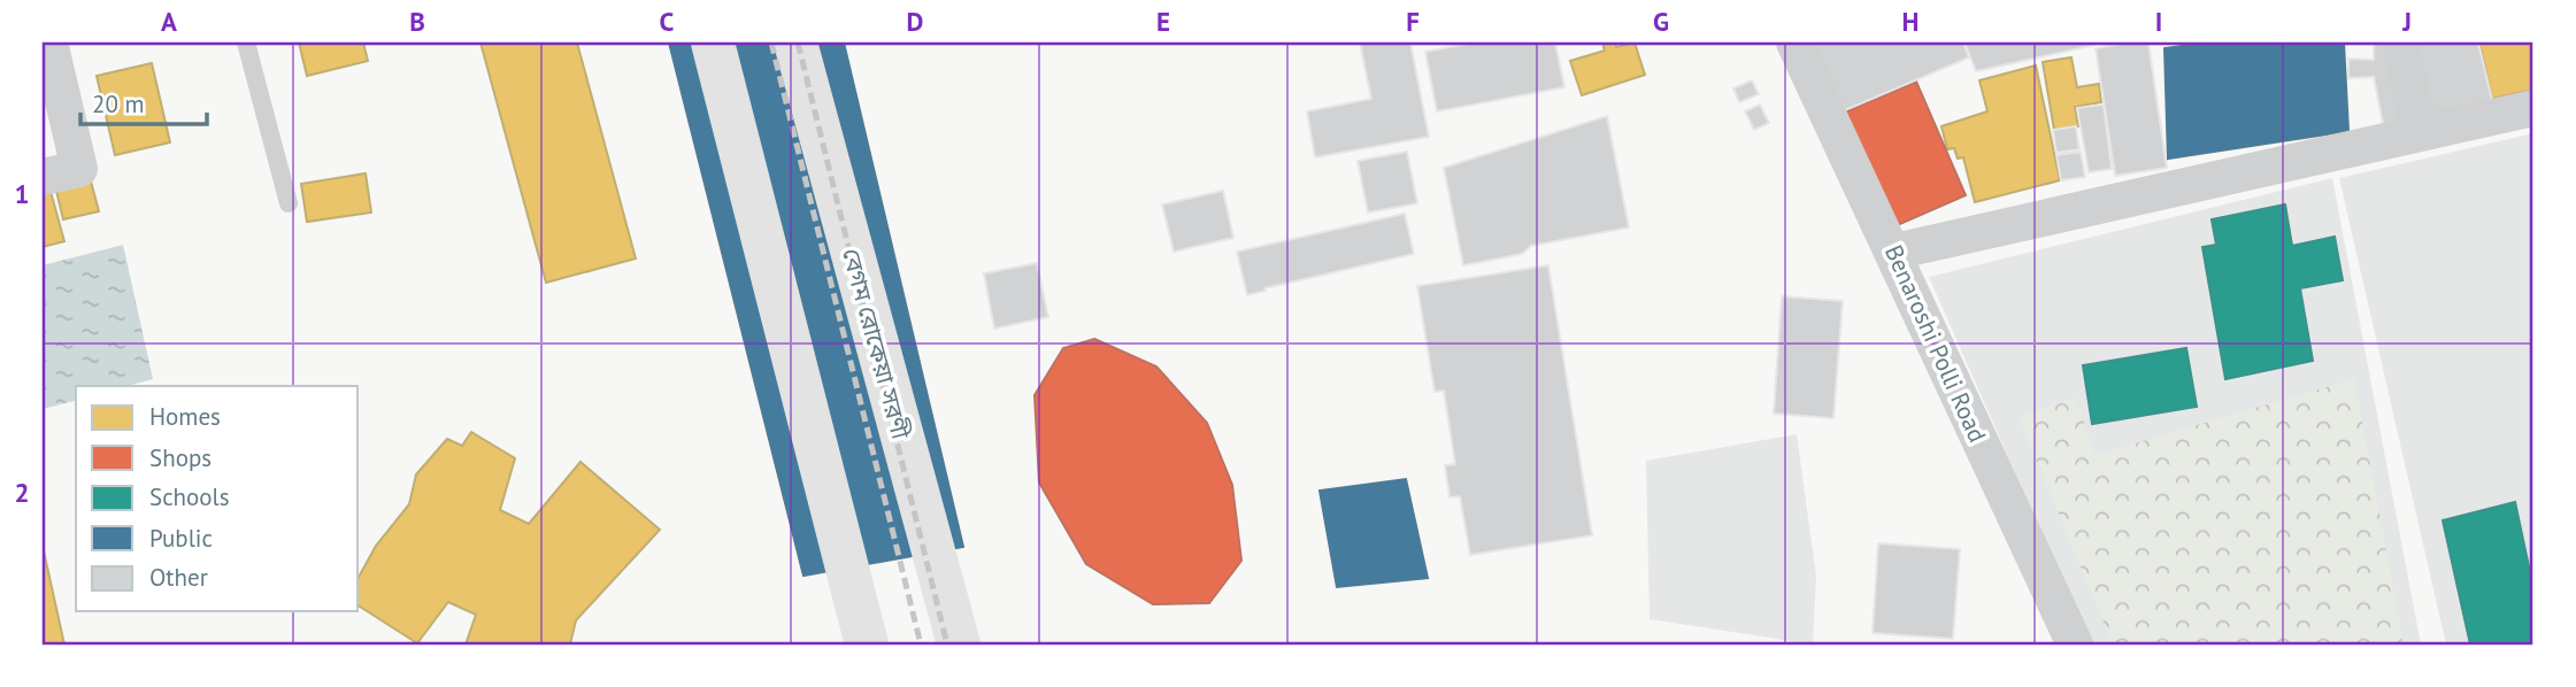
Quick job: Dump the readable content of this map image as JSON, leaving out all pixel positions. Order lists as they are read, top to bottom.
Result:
{
  "streets": {
    "main road": ["বেগম রোকেয়া সরণী"],
    "street": ["Benaroshi Polli Road"]
  },
  "legend": [
    "Homes",
    "Shops",
    "Schools",
    "Public",
    "Other"
  ],
  "scale_bar": "20 m",
  "grid": {
    "columns": [
      "A",
      "B",
      "C",
      "D",
      "E",
      "F",
      "G",
      "H",
      "I",
      "J"
    ],
    "rows": ["1", "2"]
  }
}
